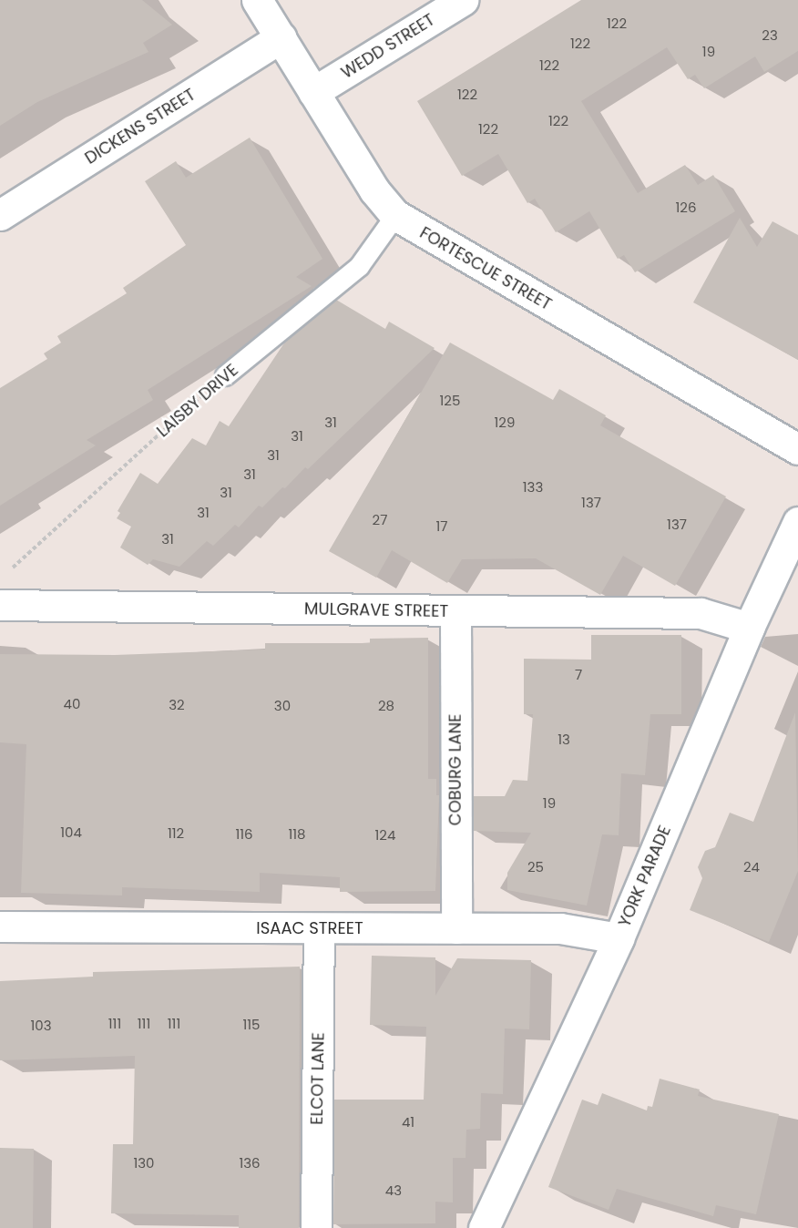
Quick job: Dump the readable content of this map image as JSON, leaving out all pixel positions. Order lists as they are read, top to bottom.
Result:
{
  "streets": {
    "street": [
      "WEDD STREET",
      "DICKENS STREET",
      "FORTESCUE STREET",
      "MULGRAVE STREET",
      "COBURG LANE",
      "YORK PARADE",
      "ISAAC STREET",
      "ELCOT LANE"
    ],
    "lane": ["LAISBY DRIVE"]
  },
  "crossings": [
    ["WEDD STREET", "FORTESCUE STREET"],
    ["DICKENS STREET", "FORTESCUE STREET"],
    ["FORTESCUE STREET", "LAISBY DRIVE"],
    ["MULGRAVE STREET", "COBURG LANE"],
    ["MULGRAVE STREET", "YORK PARADE"],
    ["COBURG LANE", "ISAAC STREET"],
    ["YORK PARADE", "ISAAC STREET"],
    ["ISAAC STREET", "ELCOT LANE"]
  ],
  "house_numbers": [
    "122",
    "23",
    "122",
    "19",
    "122",
    "122",
    "122",
    "122",
    "126",
    "125",
    "31",
    "129",
    "31",
    "31",
    "31",
    "133",
    "31",
    "137",
    "31",
    "27",
    "137",
    "17",
    "31",
    "7",
    "40",
    "32",
    "30",
    "28",
    "13",
    "19",
    "104",
    "112",
    "116",
    "118",
    "124",
    "25",
    "24",
    "111",
    "111",
    "111",
    "115",
    "103",
    "41",
    "130",
    "136",
    "43"
  ]
}
